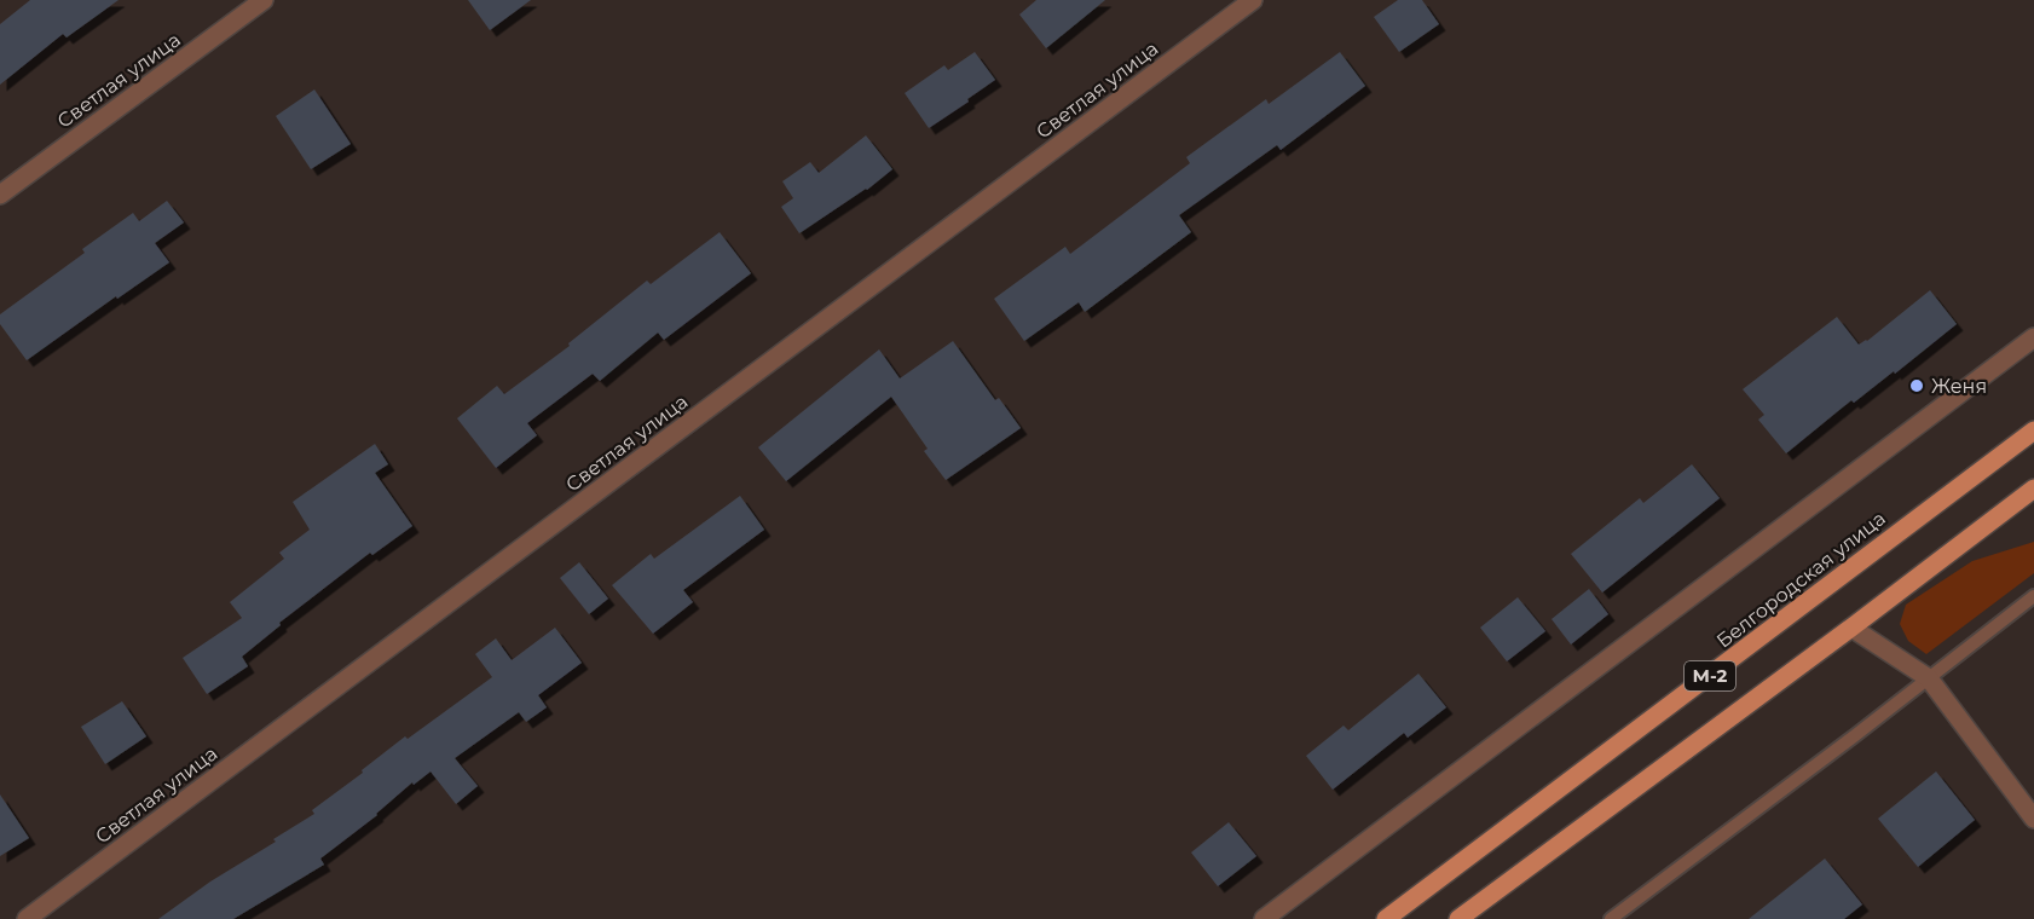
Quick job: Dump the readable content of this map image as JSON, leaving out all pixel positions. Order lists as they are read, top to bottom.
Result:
{
  "streets": {
    "main road": ["Белгородская улица", "М-2"],
    "street": ["Светлая улица"]
  },
  "places": ["Женя"]
}
